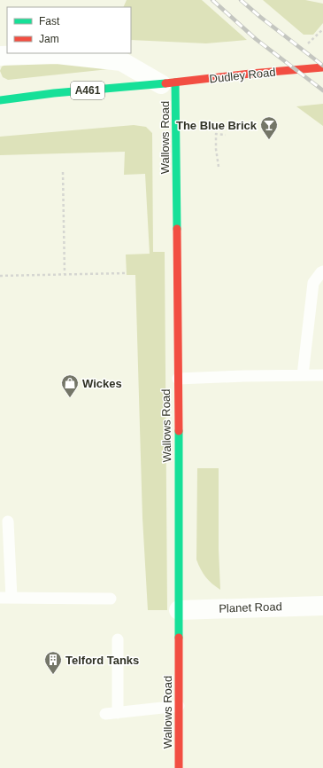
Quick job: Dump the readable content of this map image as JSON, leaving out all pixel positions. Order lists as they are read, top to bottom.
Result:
{
  "streets": {
    "street": [
      "Dudley Road",
      "A461",
      "Wallows Road",
      "Planet Road"
    ]
  },
  "crossings": [
    ["Dudley Road", "Wallows Road"],
    ["Wallows Road", "Planet Road"]
  ],
  "places": {
    "bar": ["The Blue Brick"],
    "shop": ["Wickes"],
    "building": ["Telford Tanks"]
  },
  "legend": ["Fast", "Jam"]
}
